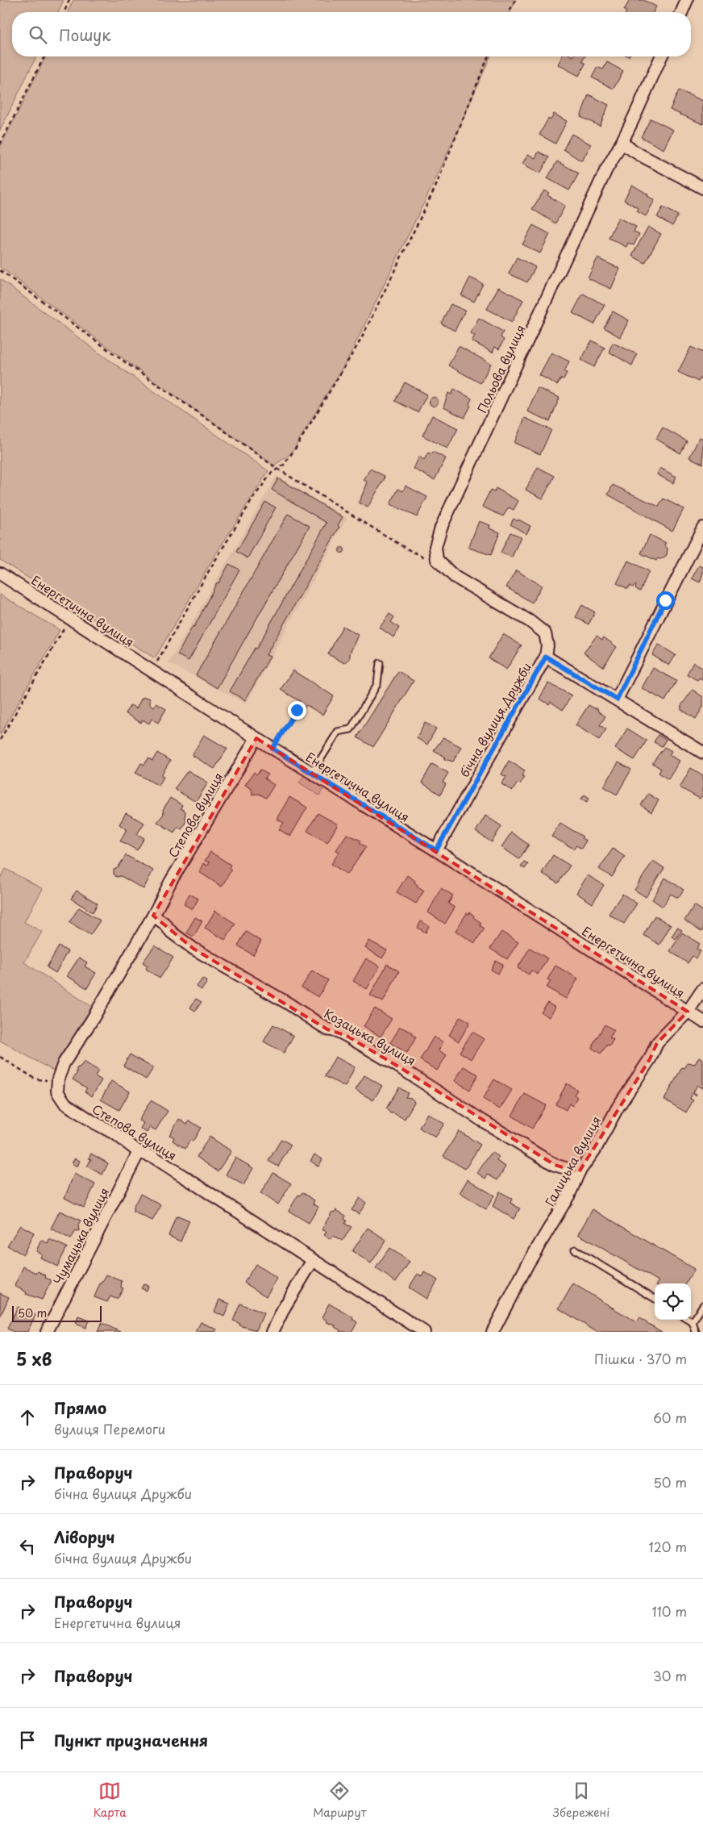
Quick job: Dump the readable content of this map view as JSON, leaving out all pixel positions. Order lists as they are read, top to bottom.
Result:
{
  "streets": {
    "street": [
      "Польова вулиця",
      "Енергетична вулиця",
      "бічна вулиця Дружби",
      "Степова вулиця",
      "Козацька вулиця",
      "Галицька вулиця",
      "Чумацька вулиця"
    ]
  },
  "crossings": [
    ["Енергетична вулиця", "бічна вулиця Дружби"],
    ["Енергетична вулиця", "Степова вулиця"],
    ["Енергетична вулиця", "Галицька вулиця"],
    ["Степова вулиця", "Козацька вулиця"],
    ["Степова вулиця", "Чумацька вулиця"],
    ["Козацька вулиця", "Галицька вулиця"]
  ],
  "scale_bar": "50 m",
  "page": {
    "search": "Пошук",
    "scale": "50 m",
    "heading": ["5 хв", "Пішки · 370 m"],
    "list": [
      ["Прямо", "вулиця Перемоги", "60 m"],
      ["Праворуч", "бічна вулиця Дружби", "50 m"],
      ["Ліворуч", "бічна вулиця Дружби", "120 m"],
      ["Праворуч", "Енергетична вулиця", "110 m"],
      ["Праворуч", "30 m"],
      "Пункт призначення"
    ],
    "nav": ["Карта", "Маршрут", "Збережені"]
  }
}
